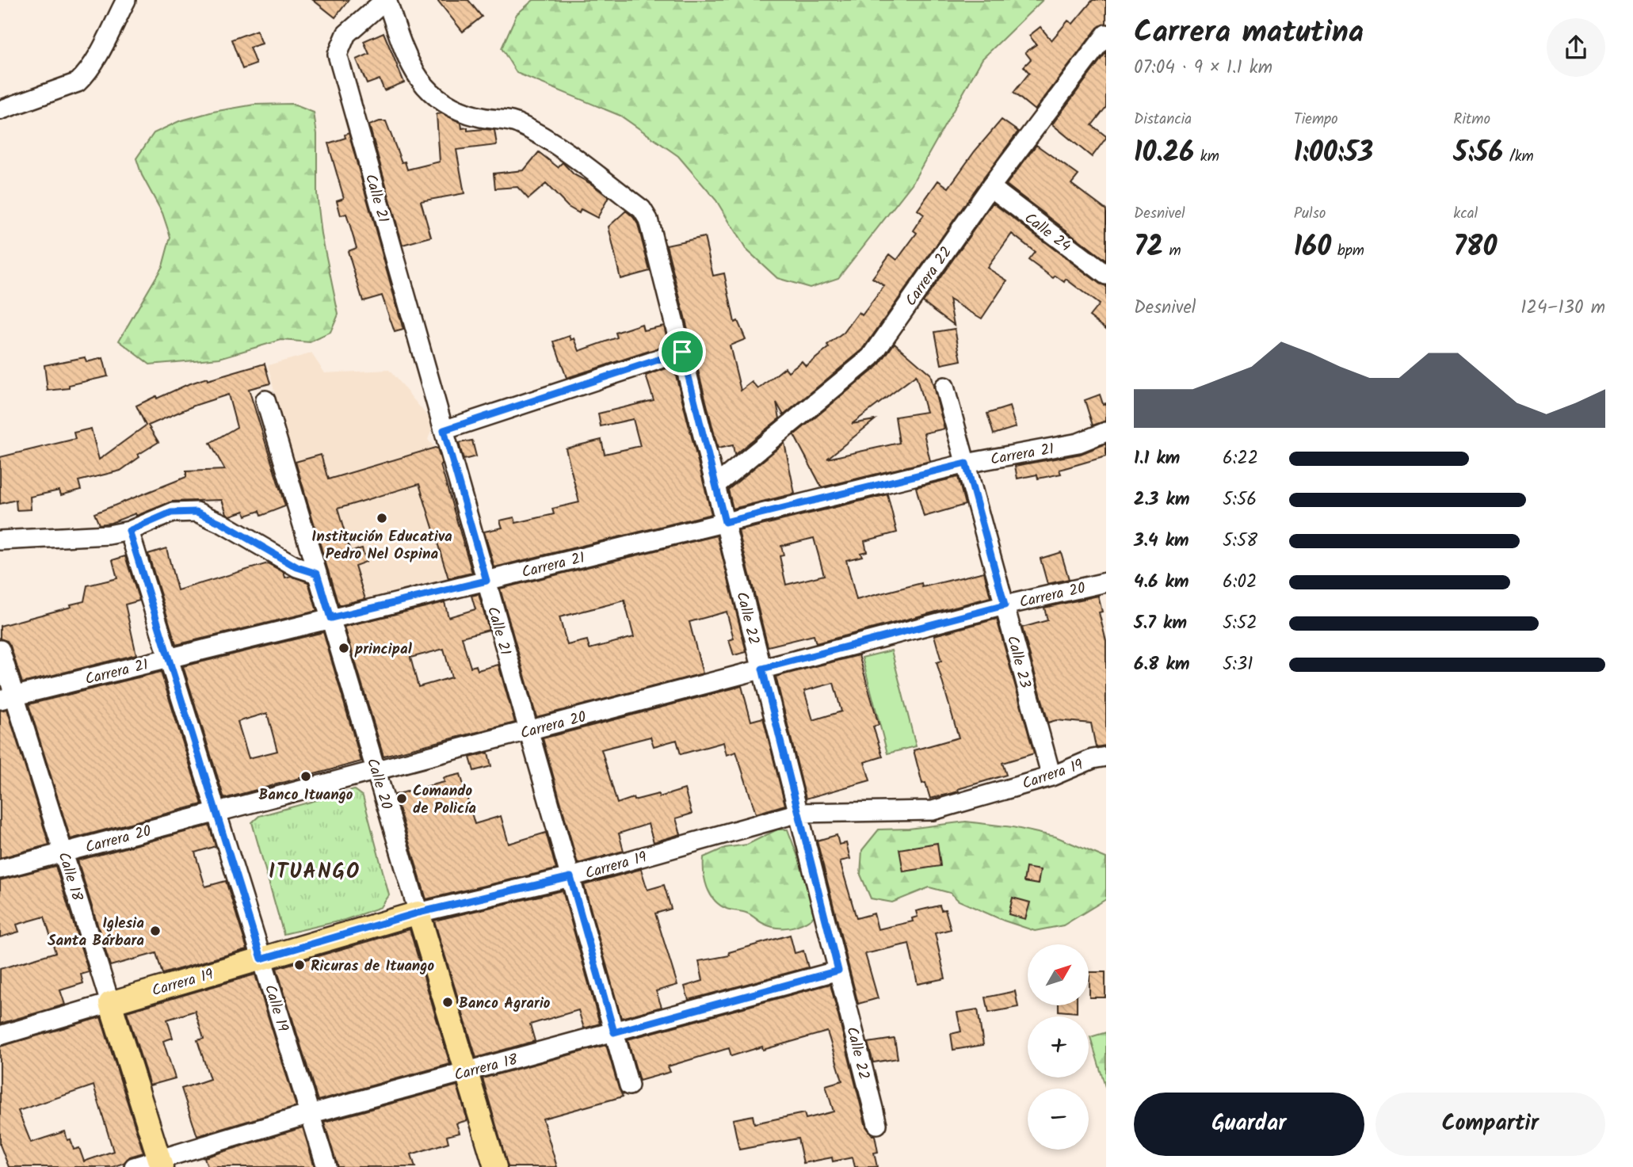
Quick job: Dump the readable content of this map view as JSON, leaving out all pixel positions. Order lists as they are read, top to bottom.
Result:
{
  "streets": {
    "main road": ["Carrera 19", "Calle 20", "Calle 18"],
    "street": [
      "Calle 21",
      "Calle 24",
      "Carrera 22",
      "Carrera 21",
      "Carrera 20",
      "Calle 22",
      "Calle 23",
      "Calle 19",
      "Carrera 18"
    ]
  },
  "crossings": [
    ["Calle 21", "Carrera 21"],
    ["Calle 21", "Carrera 20"],
    ["Calle 21", "Calle 22"],
    ["Calle 21", "Carrera 19"],
    ["Calle 21", "Carrera 18"],
    ["Calle 24", "Carrera 22"],
    ["Carrera 22", "Calle 22"],
    ["Carrera 21", "Calle 22"],
    ["Carrera 21", "Calle 23"],
    ["Carrera 21", "Calle 20"],
    ["Carrera 21", "Calle 18"],
    ["Carrera 21", "Calle 19"],
    ["Carrera 20", "Calle 22"],
    ["Carrera 20", "Calle 23"],
    ["Carrera 20", "Calle 20"],
    ["Carrera 20", "Calle 18"],
    ["Carrera 20", "Calle 19"],
    ["Calle 22", "Carrera 19"],
    ["Calle 22", "Carrera 18"],
    ["Calle 23", "Carrera 19"],
    ["Carrera 19", "Calle 20"],
    ["Carrera 19", "Calle 18"],
    ["Carrera 19", "Calle 19"],
    ["Calle 20", "Carrera 18"],
    ["Calle 18", "Carrera 18"],
    ["Calle 19", "Carrera 18"]
  ],
  "districts": ["ITUANGO"],
  "places": [
    "Institución Educativa Pedro Nel Ospina",
    "principal",
    "Banco Ituango",
    "Comando de Policía",
    "Iglesia Santa Bárbara",
    "Ricuras de Ituango",
    "Banco Agrario"
  ],
  "north": "top right",
  "page": {
    "heading": ["Carrera matutina", "07:04 · 9 × 1.1 km"],
    "stats": [
      ["Distancia", "10.26 km"],
      ["Tiempo", "1:00:53"],
      ["Ritmo", "5:56 /km"],
      ["Desnivel", "72 m"],
      ["Pulso", "160 bpm"],
      ["kcal", "780"]
    ],
    "chart": ["Desnivel", "124–130 m"],
    "list": [
      {
        "name": "1.1 km",
        "note": "6:22"
      },
      {
        "name": "2.3 km",
        "note": "5:56"
      },
      {
        "name": "3.4 km",
        "note": "5:58"
      },
      {
        "name": "4.6 km",
        "note": "6:02"
      },
      {
        "name": "5.7 km",
        "note": "5:52"
      },
      {
        "name": "6.8 km",
        "note": "5:31"
      }
    ],
    "map_buttons": ["+", "−"],
    "buttons": ["Guardar", "Compartir"]
  }
}
